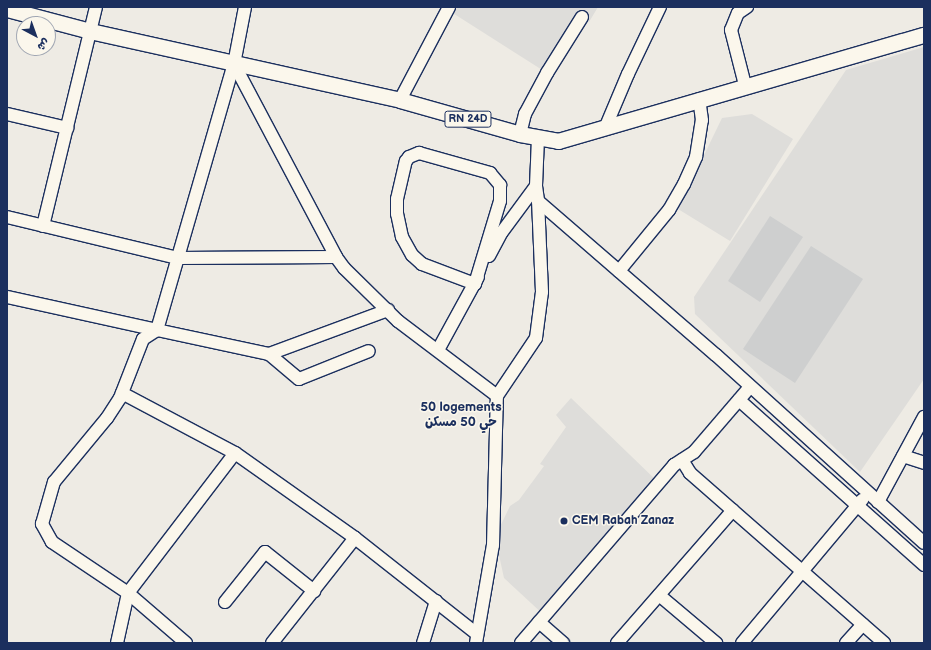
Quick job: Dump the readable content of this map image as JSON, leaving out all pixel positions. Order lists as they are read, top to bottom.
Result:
{
  "streets": {
    "main road": ["RN 24D"]
  },
  "districts": ["50 logements حي 50 مسكن"],
  "places": ["CEM Rabah Zanaz"],
  "north": "bottom right"
}
